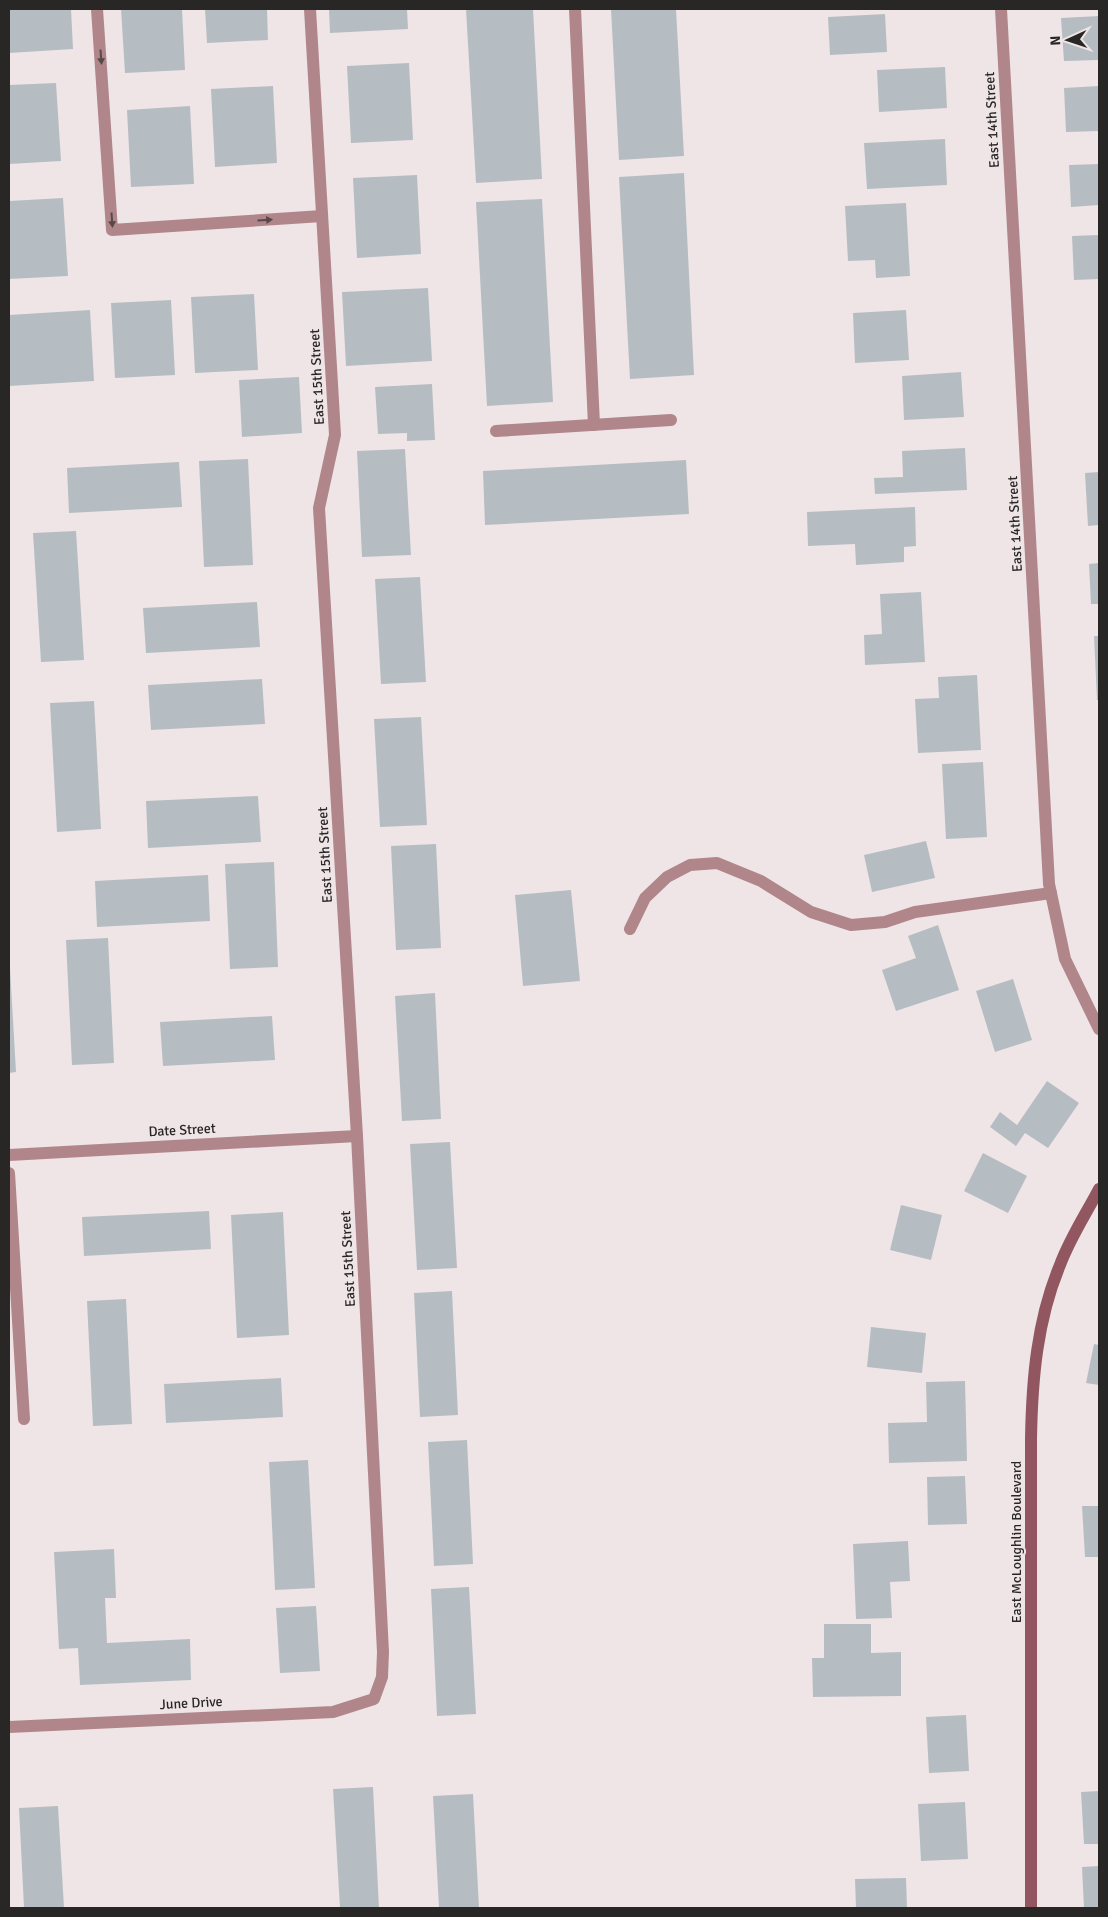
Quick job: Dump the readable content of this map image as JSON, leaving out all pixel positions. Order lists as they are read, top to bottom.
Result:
{
  "streets": {
    "street": [
      "East 14th Street",
      "East 15th Street",
      "Date Street",
      "East McLoughlin Boulevard",
      "June Drive"
    ]
  },
  "crossings": [
    ["East 15th Street", "Date Street"],
    ["East 15th Street", "June Drive"]
  ],
  "north": "left"
}
